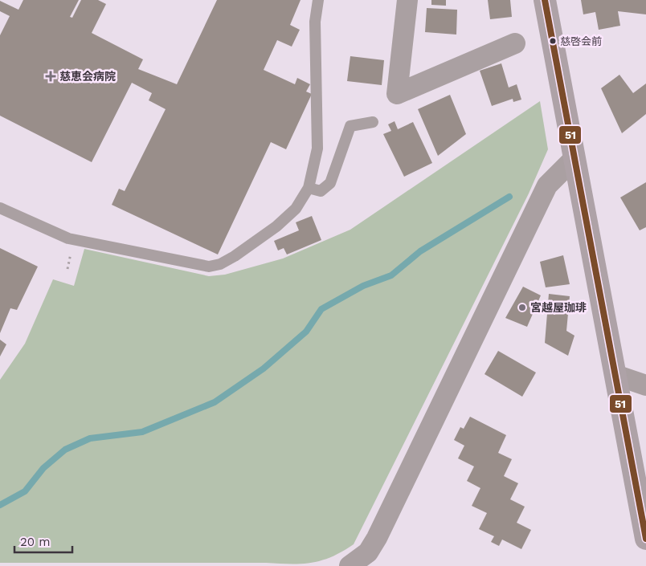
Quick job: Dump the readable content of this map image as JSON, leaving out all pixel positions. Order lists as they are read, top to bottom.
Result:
{
  "places": {
    "other": ["慈啓会前", "宮越屋珈琲"],
    "health": ["慈恵会病院"]
  },
  "lines": ["transit line 51"],
  "scale_bar": "20 m"
}
